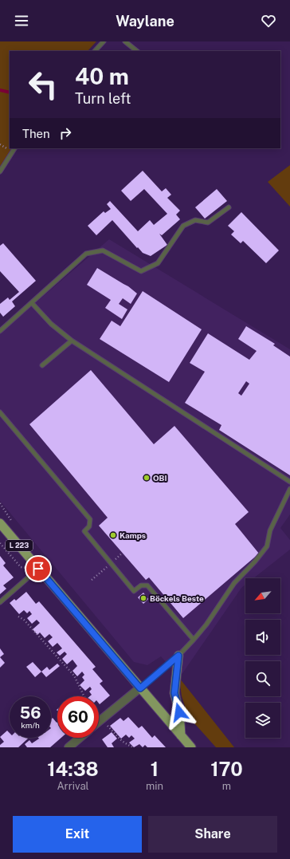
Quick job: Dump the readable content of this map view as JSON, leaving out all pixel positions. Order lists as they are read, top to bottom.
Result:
{
  "streets": {
    "main road": ["L 223"]
  },
  "places": ["OBI", "Kamps", "Böckels Beste"],
  "north": "bottom left",
  "page": {
    "header": "Waylane",
    "turn": ["40 m", "Turn left"],
    "then": "Then",
    "speed": "56 km/h",
    "limit": "60",
    "eta": [
      "14:38",
      "Arrival",
      "1",
      "min",
      "170",
      "m"
    ],
    "buttons": ["Exit", "Share"]
  }
}
